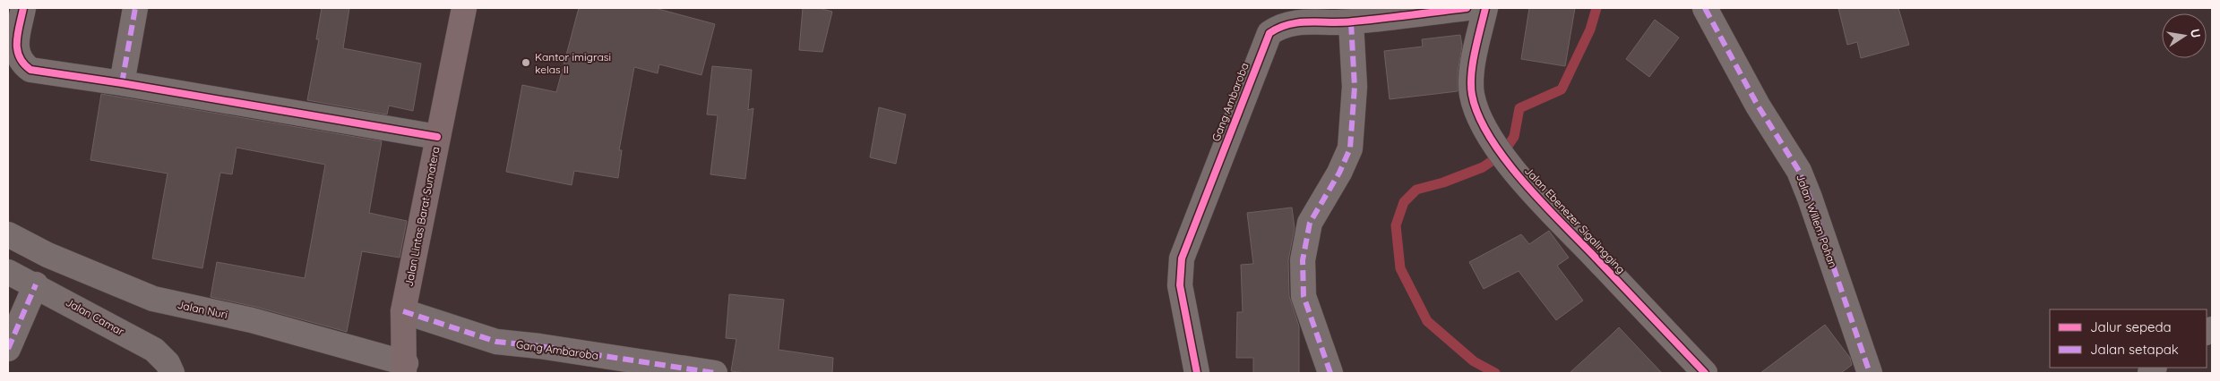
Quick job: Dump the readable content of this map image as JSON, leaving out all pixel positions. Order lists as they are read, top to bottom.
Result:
{
  "streets": {
    "highway": ["Jalan Lintas Barat Sumatera"],
    "street": [
      "Gang Ambaroba",
      "Jalan Ebenezer Sigalingging",
      "Jalan Willem Pohan",
      "Jalan Nuri",
      "Jalan Camar"
    ]
  },
  "crossings": [
    ["Gang Ambaroba", "Jalan Lintas Barat Sumatera"],
    ["Jalan Lintas Barat Sumatera", "Jalan Nuri"]
  ],
  "places": ["Kantor imigrasi kelas II"],
  "legend": ["Jalur sepeda", "Jalan setapak"],
  "north": "right"
}
